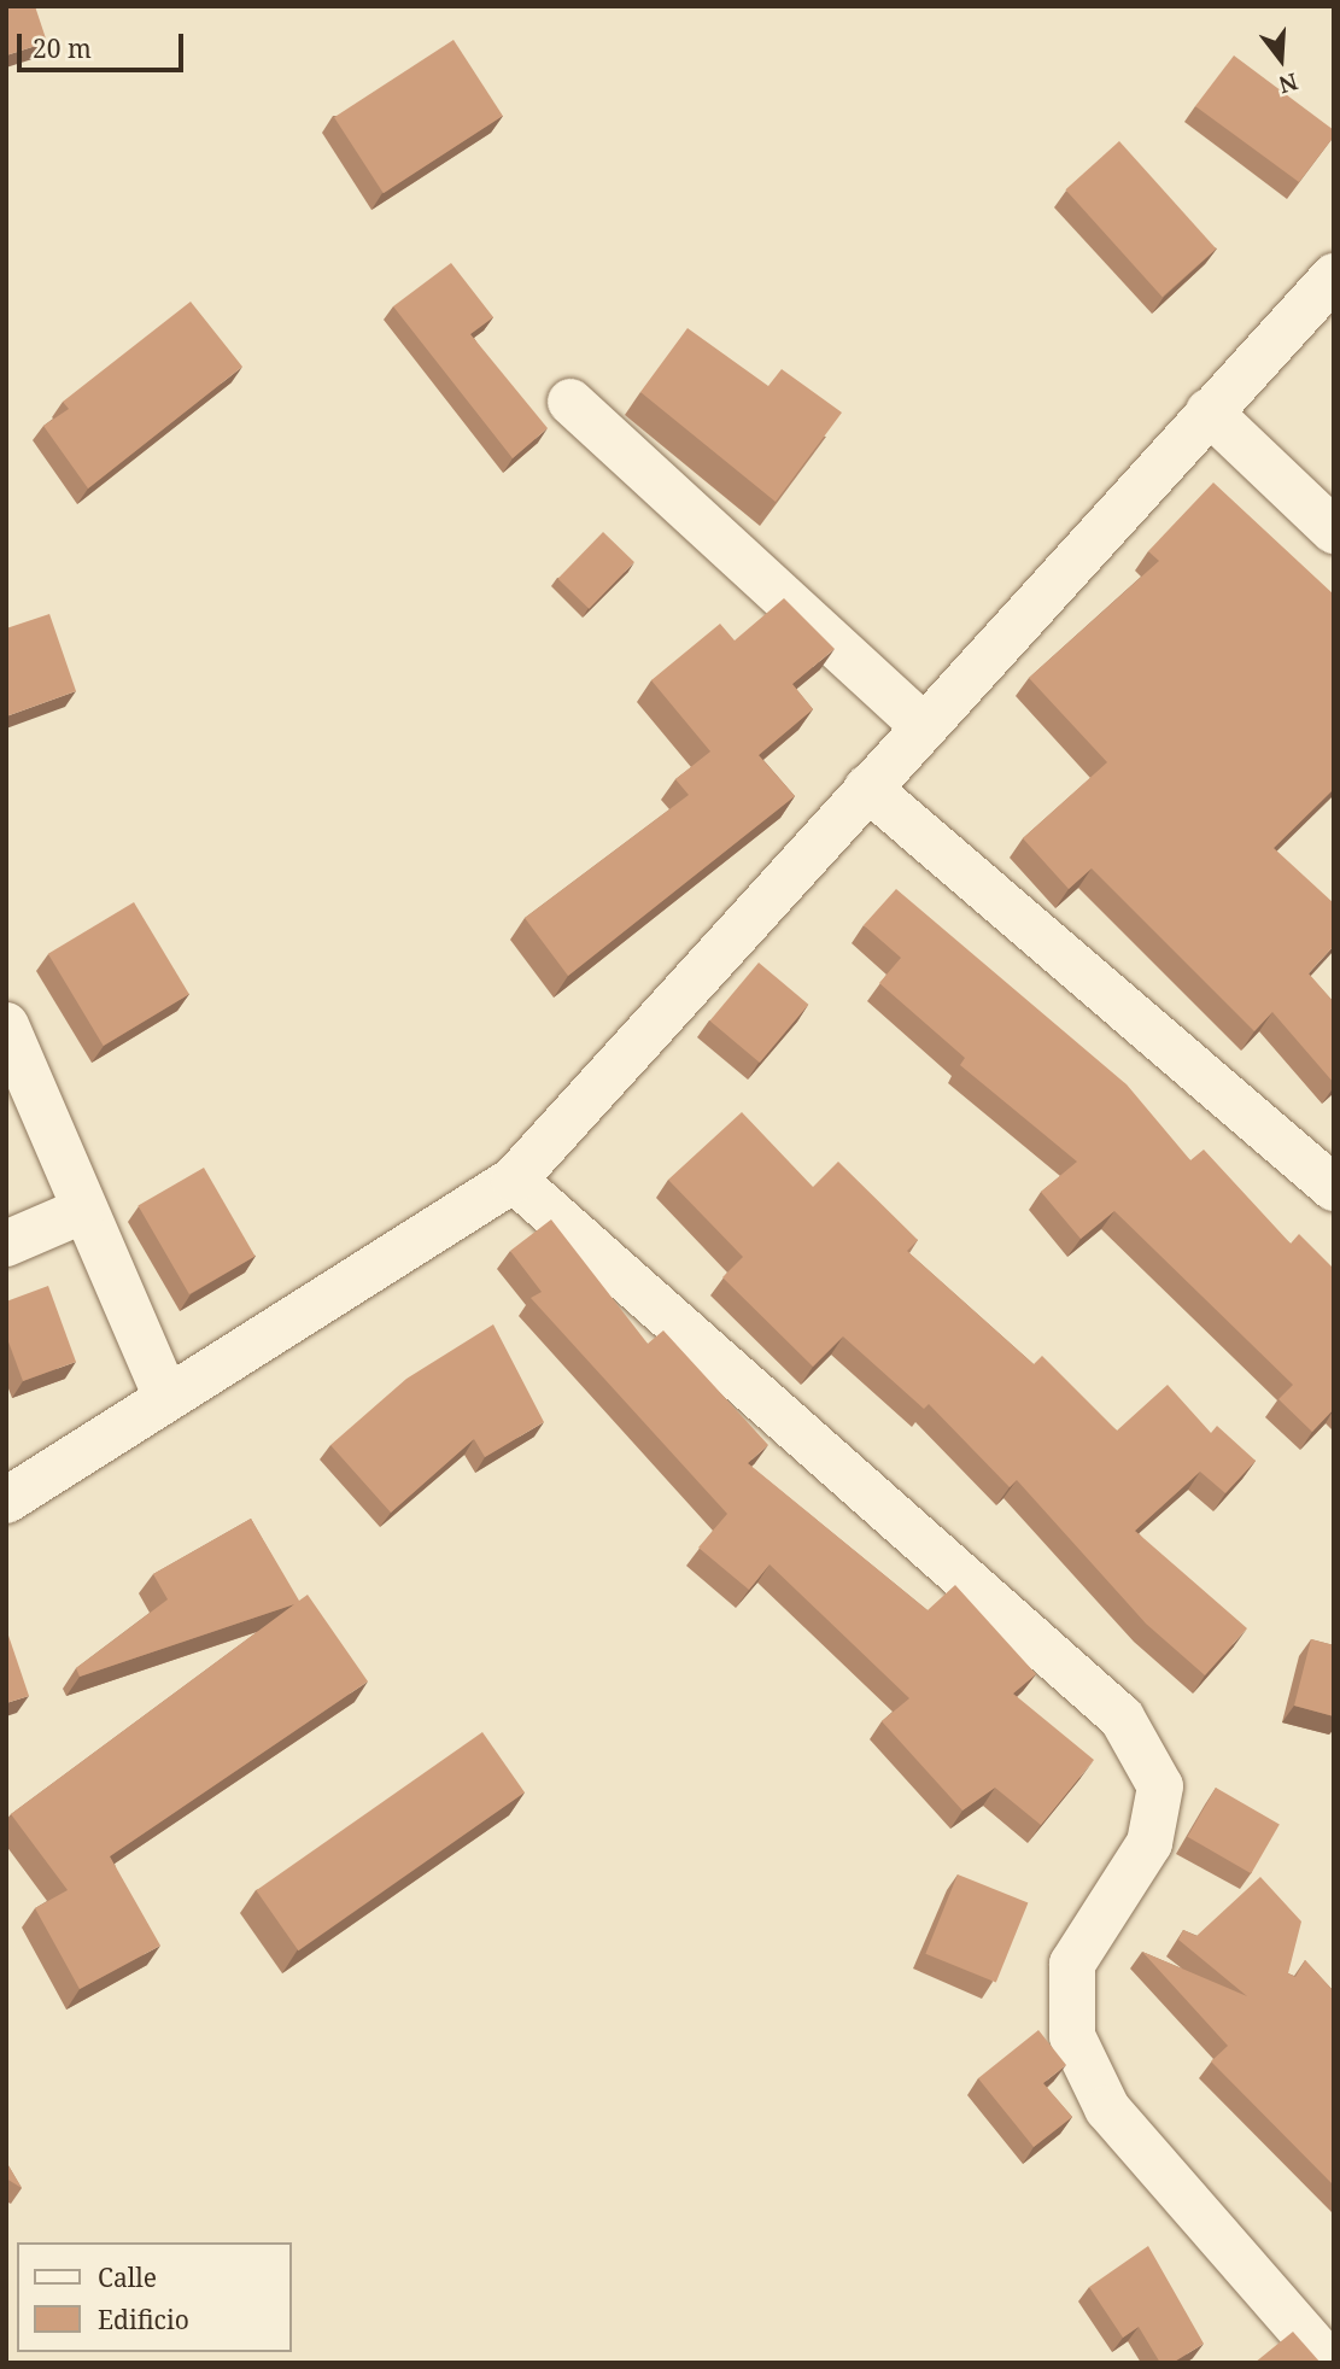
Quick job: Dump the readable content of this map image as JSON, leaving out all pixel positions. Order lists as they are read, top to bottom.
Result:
{
  "legend": ["Calle", "Edificio"],
  "scale_bar": "20 m",
  "north": "bottom"
}
